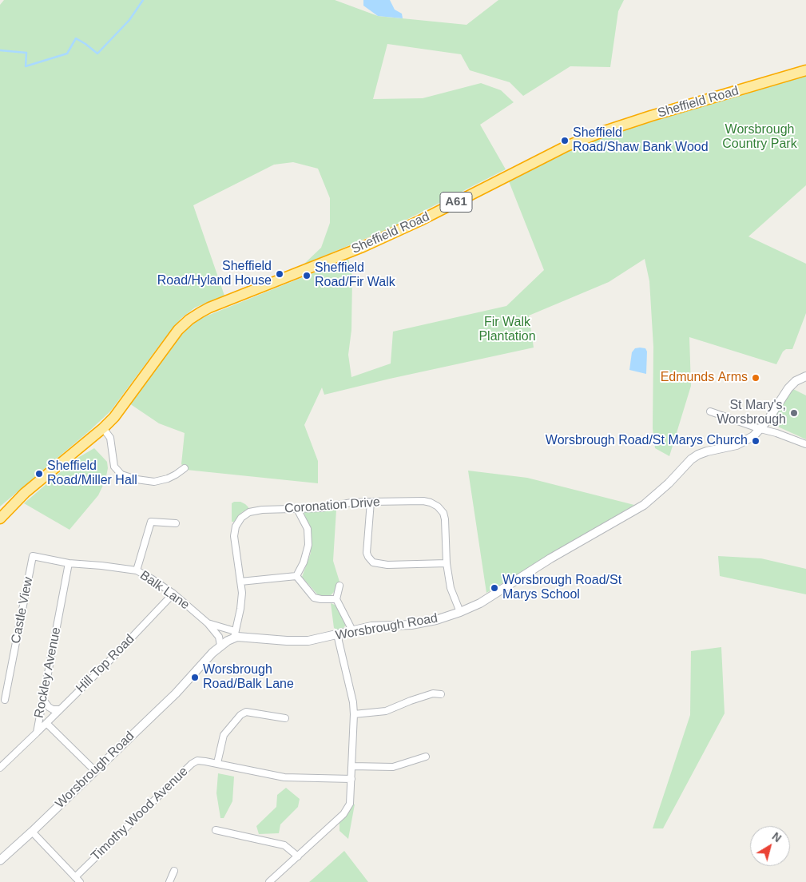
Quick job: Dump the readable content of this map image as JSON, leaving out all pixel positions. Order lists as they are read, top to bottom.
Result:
{
  "streets": {
    "highway": ["Sheffield Road", "A61"],
    "street": [
      "Coronation Drive",
      "Balk Lane",
      "Castle View",
      "Worsbrough Road",
      "Hill Top Road",
      "Rockley Avenue",
      "Timothy Wood Avenue"
    ]
  },
  "crossings": [
    ["Coronation Drive", "Balk Lane"],
    ["Coronation Drive", "Worsbrough Road"],
    ["Balk Lane", "Castle View"],
    ["Balk Lane", "Worsbrough Road"],
    ["Balk Lane", "Hill Top Road"],
    ["Balk Lane", "Rockley Avenue"],
    ["Castle View", "Rockley Avenue"],
    ["Hill Top Road", "Rockley Avenue"]
  ],
  "parks": ["Worsbrough Country Park", "Fir Walk Plantation"],
  "places": [
    "Sheffield Road/Shaw Bank Wood",
    "Sheffield Road/Hyland House",
    "Sheffield Road/Fir Walk",
    "Edmunds Arms",
    "St Mary's, Worsbrough",
    "Worsbrough Road/St Marys Church",
    "Sheffield Road/Miller Hall",
    "Worsbrough Road/St Marys School",
    "Worsbrough Road/Balk Lane"
  ],
  "north": "top right"
}
